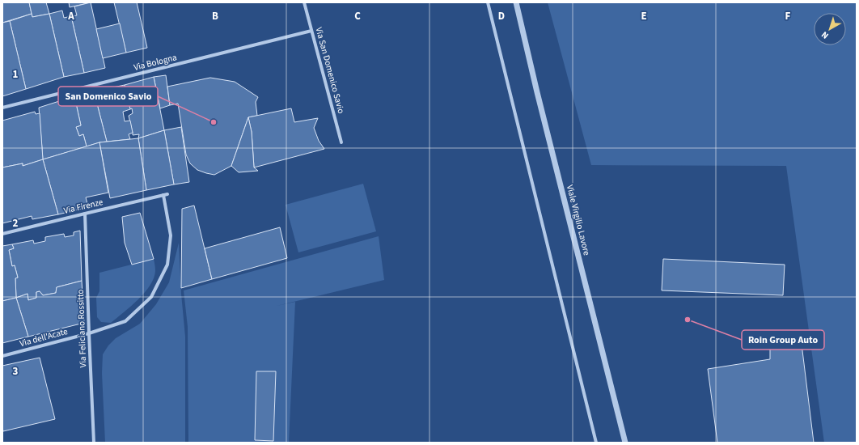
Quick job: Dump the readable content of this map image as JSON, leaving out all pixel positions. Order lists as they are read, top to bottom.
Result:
{
  "streets": {
    "street": [
      "Via Bologna",
      "Via San Domenico Savio",
      "Via Firenze",
      "Viale Virgilio Lavore",
      "Via Feliciano Rossitto",
      "Via dell'Acate"
    ]
  },
  "crossings": [
    ["Via Bologna", "Via San Domenico Savio"],
    ["Via Firenze", "Via Feliciano Rossitto"],
    ["Via Firenze", "Via dell'Acate"],
    ["Via Feliciano Rossitto", "Via dell'Acate"]
  ],
  "places": ["San Domenico Savio", "Roin Group Auto"],
  "north": "bottom left",
  "grid": {
    "columns": [
      "A",
      "B",
      "C",
      "D",
      "E",
      "F"
    ],
    "rows": ["1", "2", "3"]
  }
}
